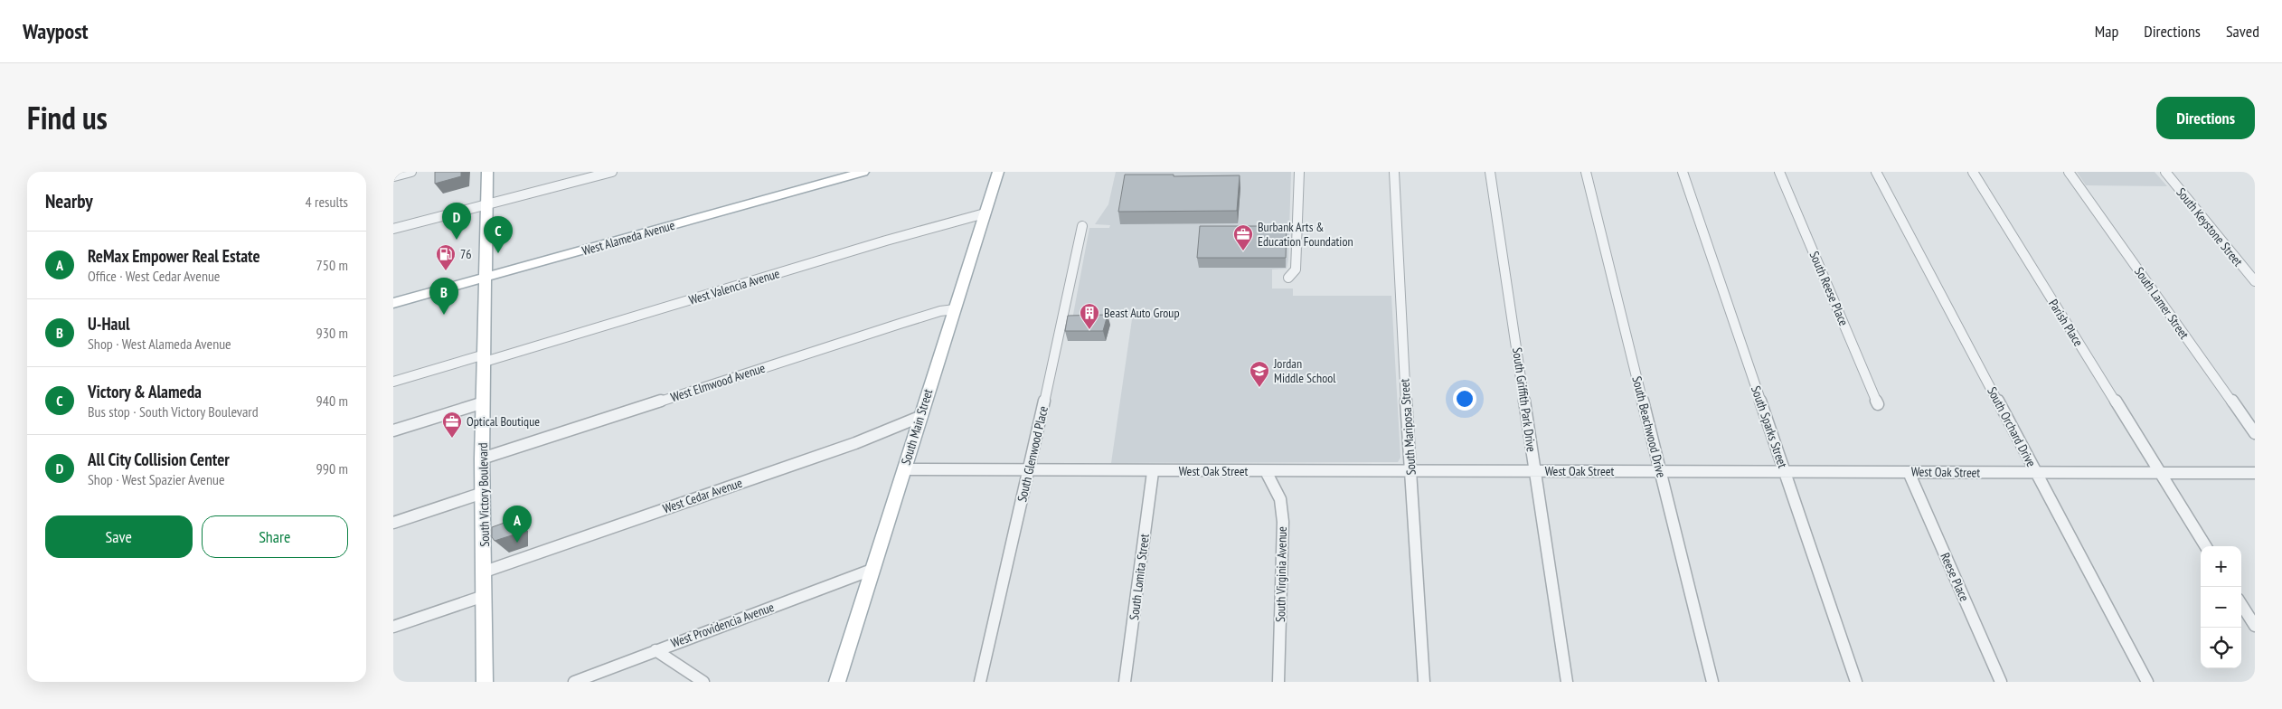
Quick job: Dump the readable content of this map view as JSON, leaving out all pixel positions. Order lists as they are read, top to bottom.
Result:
{
  "streets": {
    "main road": ["West Alameda Avenue", "South Main Street", "South Victory Boulevard"],
    "street": [
      "South Keystone Street",
      "West Valencia Avenue",
      "South Reese Place",
      "South Lamer Street",
      "Parish Place",
      "West Elmwood Avenue",
      "South Griffith Park Drive",
      "South Mariposa Street",
      "South Beachwood Drive",
      "South Sparks Street",
      "South Orchard Drive",
      "South Glenwood Place",
      "West Oak Street",
      "West Cedar Avenue",
      "South Virginia Avenue",
      "South Lomita Street",
      "Reese Place",
      "West Providencia Avenue"
    ]
  },
  "crossings": [
    ["West Alameda Avenue", "South Victory Boulevard"],
    ["West Valencia Avenue", "South Main Street"],
    ["West Valencia Avenue", "South Victory Boulevard"],
    ["Parish Place", "West Oak Street"],
    ["West Elmwood Avenue", "South Main Street"],
    ["West Elmwood Avenue", "South Victory Boulevard"],
    ["South Griffith Park Drive", "West Oak Street"],
    ["South Main Street", "West Oak Street"],
    ["South Main Street", "West Cedar Avenue"],
    ["South Main Street", "West Providencia Avenue"],
    ["South Mariposa Street", "West Oak Street"],
    ["South Beachwood Drive", "West Oak Street"],
    ["South Sparks Street", "West Oak Street"],
    ["South Orchard Drive", "West Oak Street"],
    ["South Glenwood Place", "West Oak Street"],
    ["West Oak Street", "South Virginia Avenue"],
    ["West Oak Street", "South Lomita Street"],
    ["West Oak Street", "Reese Place"],
    ["South Victory Boulevard", "West Cedar Avenue"]
  ],
  "places": {
    "office": ["Burbank Arts & Education Foundation", "Optical Boutique"],
    "fuel station": ["76"],
    "building": ["Beast Auto Group"],
    "school or university": ["Jordan Middle School"]
  },
  "page": {
    "header": "Waypost",
    "nav": ["Map", "Directions", "Saved"],
    "title": "Find us",
    "buttons": [
      "Directions",
      ["Save", "Share"]
    ],
    "heading": ["Nearby", "4 results"],
    "pins": [
      "D",
      "C",
      "B",
      "A"
    ],
    "list": [
      {
        "mark": "A",
        "name": "ReMax Empower Real Estate",
        "note": "Office · West Cedar Avenue",
        "value": "750 m"
      },
      {
        "mark": "B",
        "name": "U-Haul",
        "note": "Shop · West Alameda Avenue",
        "value": "930 m"
      },
      {
        "mark": "C",
        "name": "Victory & Alameda",
        "note": "Bus stop · South Victory Boulevard",
        "value": "940 m"
      },
      {
        "mark": "D",
        "name": "All City Collision Center",
        "note": "Shop · West Spazier Avenue",
        "value": "990 m"
      }
    ],
    "map_buttons": ["+", "−"]
  }
}
